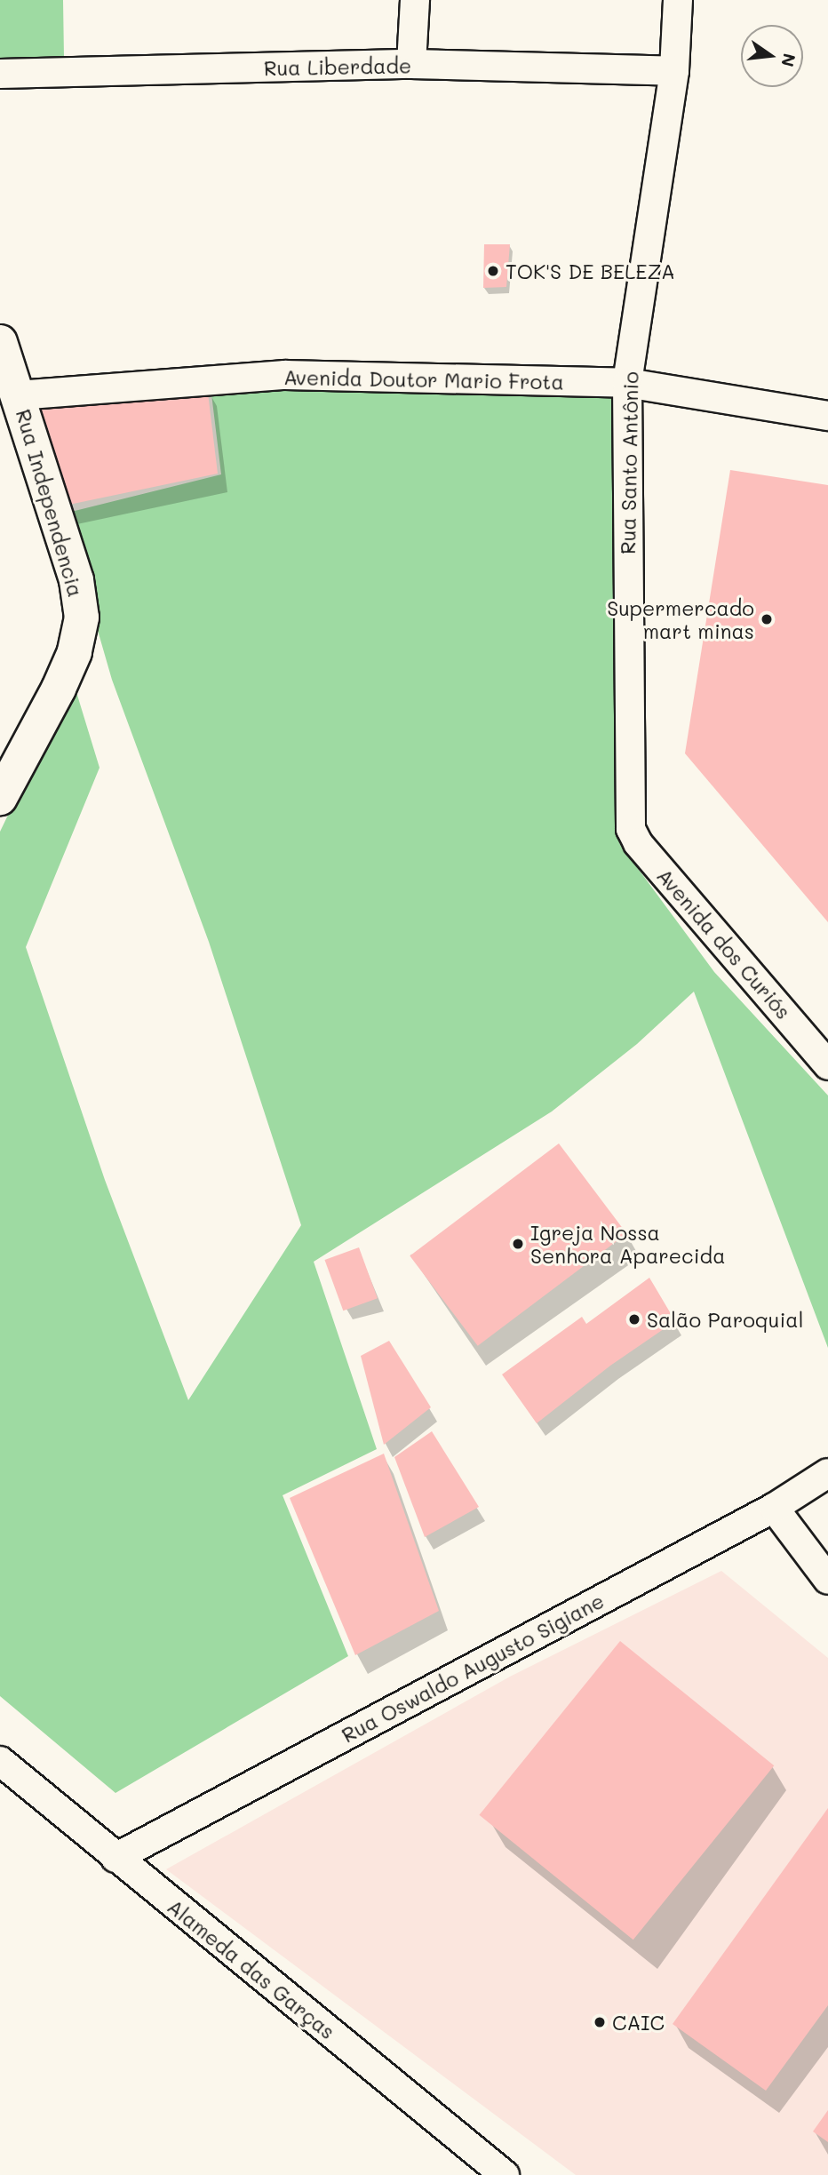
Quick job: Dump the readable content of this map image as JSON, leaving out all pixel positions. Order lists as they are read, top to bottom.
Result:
{
  "streets": {
    "street": [
      "Rua Liberdade",
      "Avenida Doutor Mario Frota",
      "Rua Santo Antônio",
      "Rua Independencia",
      "Avenida dos Curiós",
      "Rua Oswaldo Augusto Sigiane",
      "Alameda das Garças"
    ]
  },
  "crossings": [
    ["Rua Liberdade", "Rua Santo Antônio"],
    ["Avenida Doutor Mario Frota", "Rua Santo Antônio"],
    ["Avenida Doutor Mario Frota", "Rua Independencia"],
    ["Rua Santo Antônio", "Avenida dos Curiós"],
    ["Rua Oswaldo Augusto Sigiane", "Alameda das Garças"]
  ],
  "places": [
    "TOK'S DE BELEZA",
    "Supermercado mart minas",
    "Igreja Nossa Senhora Aparecida",
    "Salão Paroquial",
    "CAIC"
  ],
  "north": "right"
}
